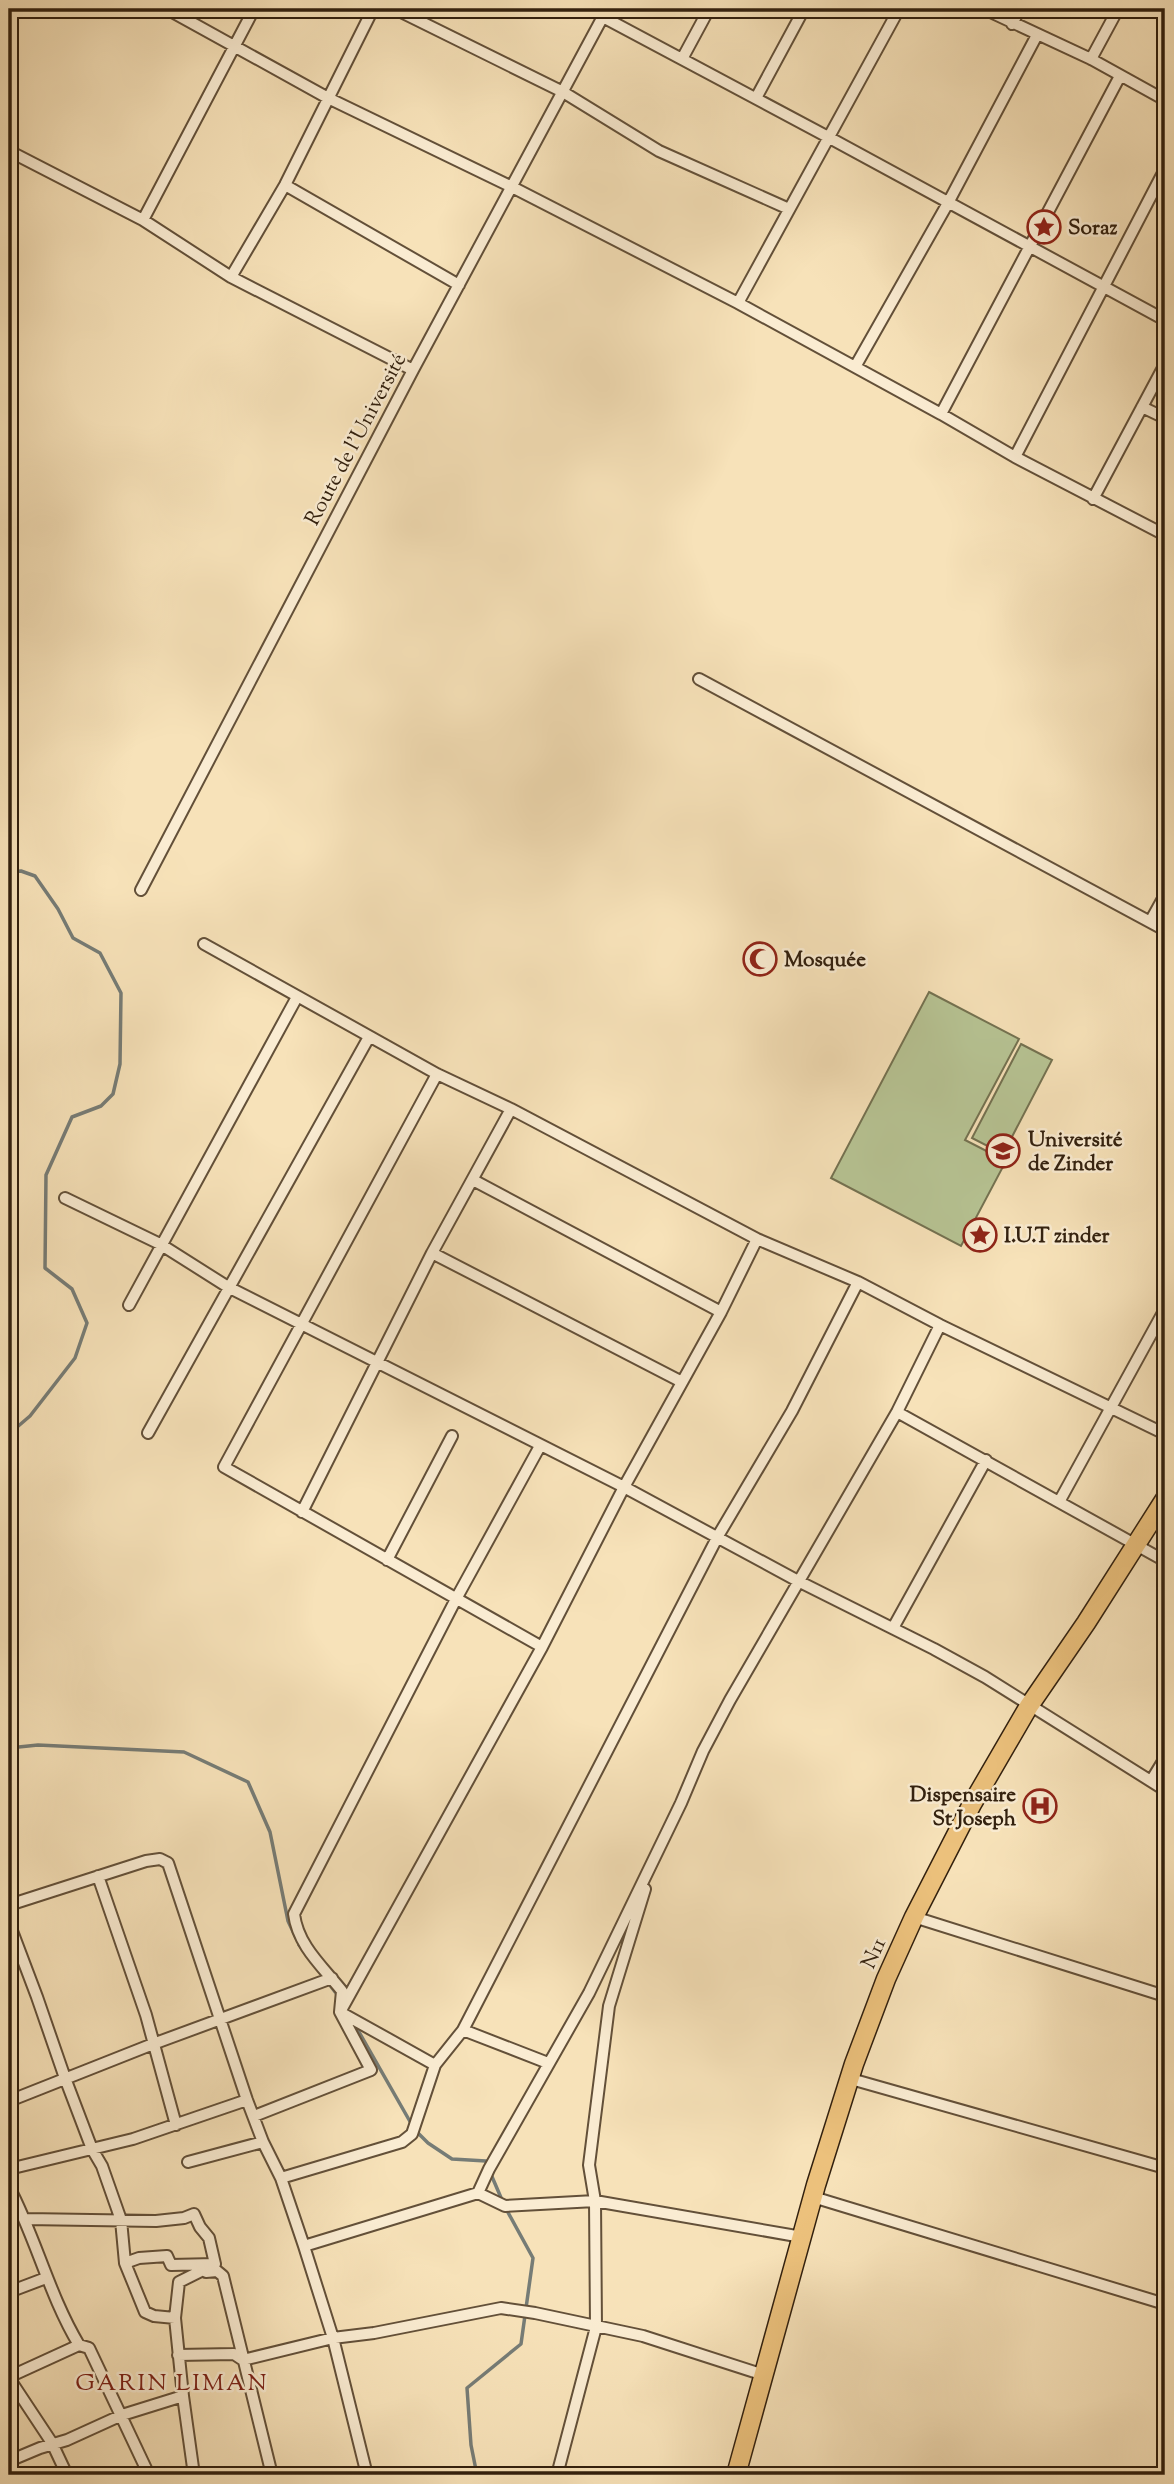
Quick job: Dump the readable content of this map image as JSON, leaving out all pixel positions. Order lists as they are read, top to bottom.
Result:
{
  "streets": {
    "main road": ["N11"],
    "street": ["Route de l'Université"]
  },
  "districts": ["GARIN LIMAN"],
  "places": {
    "place": ["Soraz", "I.U.T zinder"],
    "mosque": ["Mosquée"],
    "school or university": ["Université de Zinder"],
    "hospital": ["Dispensaire St Joseph"]
  }
}
